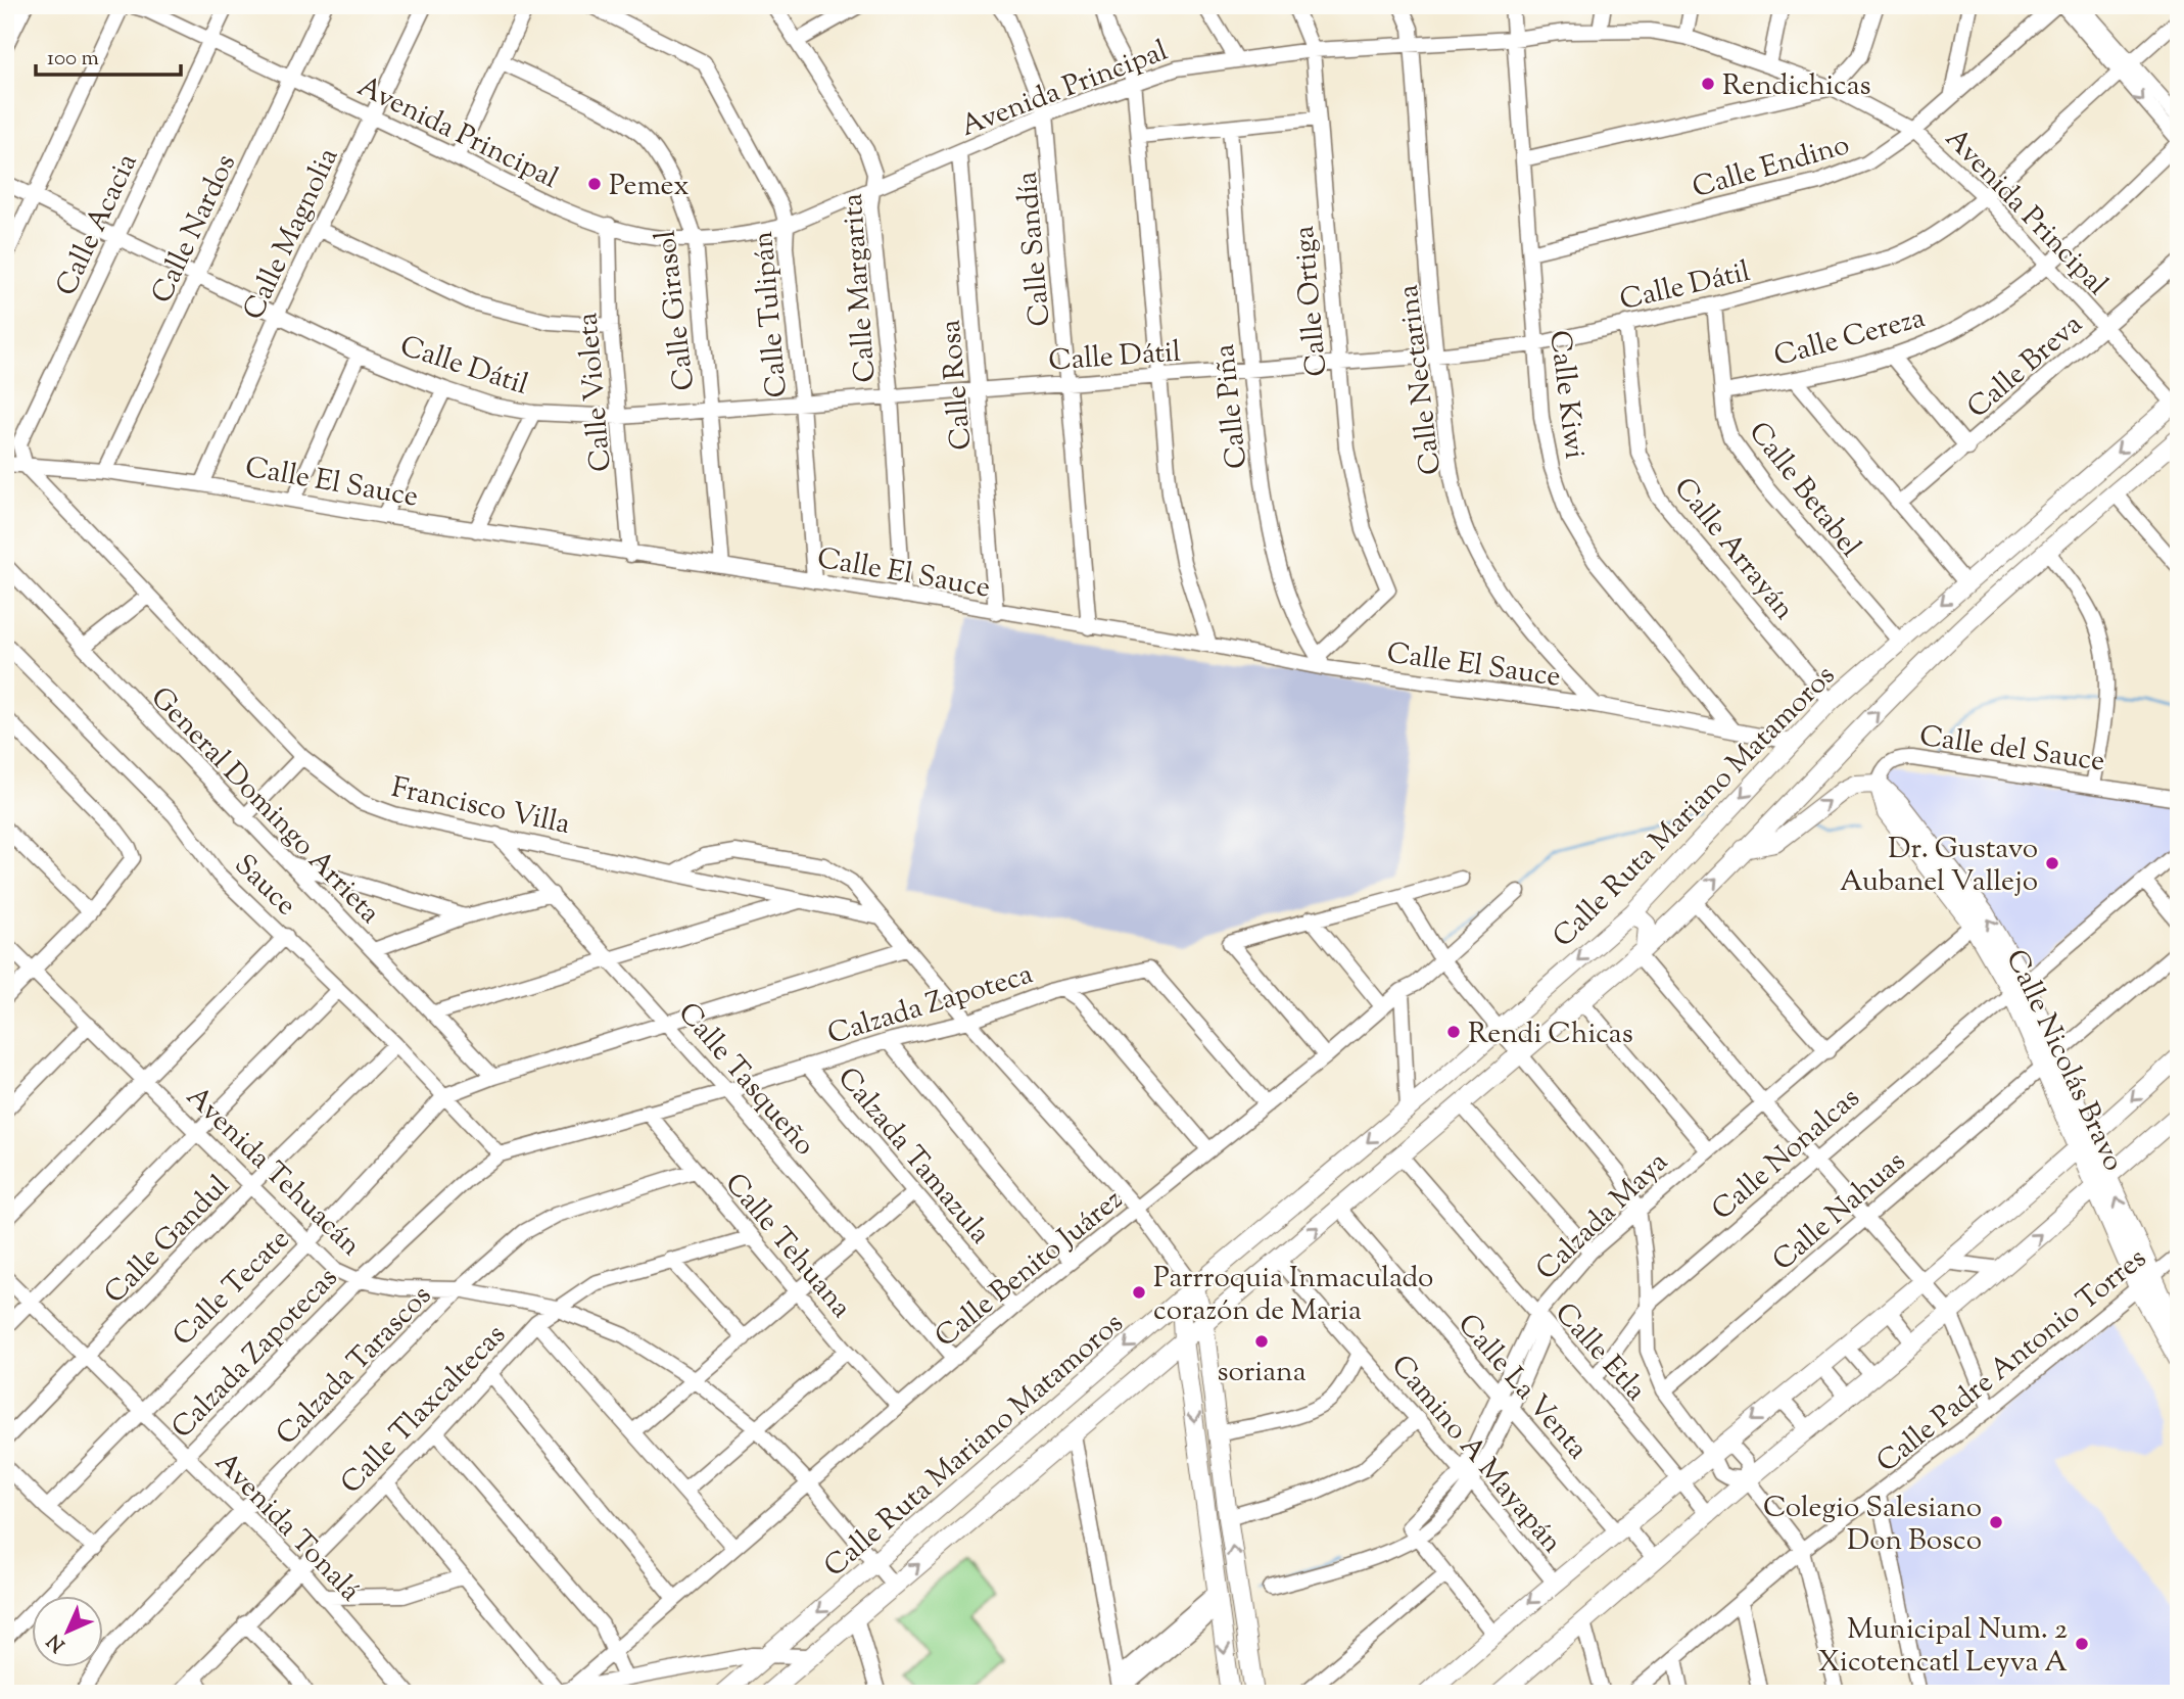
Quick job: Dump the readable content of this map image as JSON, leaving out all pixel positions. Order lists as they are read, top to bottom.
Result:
{
  "streets": {
    "main road": ["Calle Ruta Mariano Matamoros", "Calle Nicolás Bravo"],
    "street": [
      "Avenida Principal",
      "Calle Endino",
      "Calle Acacia",
      "Calle Nardos",
      "Calle Magnolia",
      "Calle Sandía",
      "Calle Dátil",
      "Calle Margarita",
      "Calle Ortiga",
      "Calle Girasol",
      "Calle Tulipán",
      "Calle Cereza",
      "Calle Breva",
      "Calle Nectarina",
      "Calle Rosa",
      "Calle Violeta",
      "Calle Kiwi",
      "Calle Piña",
      "Calle El Sauce",
      "Calle Betabel",
      "Calle Arrayán",
      "Calle del Sauce",
      "General Domingo Arrieta",
      "Francisco Villa",
      "Sauce",
      "Calzada Zapoteca",
      "Calle Tasqueño",
      "Calle Nonalcas",
      "Calzada Tamazula",
      "Avenida Tehuacán",
      "Calle Nahuas",
      "Calzada Maya",
      "Calle Gandul",
      "Calle Tehuana",
      "Calle Benito Juárez",
      "Calle Tecate",
      "Calle Etla",
      "Calzada Zapotecas",
      "Calle Padre Antonio Torres",
      "Calzada Tarascos",
      "Calle La Venta",
      "Calle Tlaxcaltecas",
      "Camino A Mayapán",
      "Avenida Tonalá"
    ]
  },
  "crossings": [
    ["Avenida Principal", "Calle Endino"],
    ["Avenida Principal", "Calle Acacia"],
    ["Avenida Principal", "Calle Nardos"],
    ["Avenida Principal", "Calle Magnolia"],
    ["Avenida Principal", "Calle Sandía"],
    ["Avenida Principal", "Calle Dátil"],
    ["Avenida Principal", "Calle Margarita"],
    ["Avenida Principal", "Calle Ortiga"],
    ["Avenida Principal", "Calle Girasol"],
    ["Avenida Principal", "Calle Tulipán"],
    ["Avenida Principal", "Calle Cereza"],
    ["Avenida Principal", "Calle Breva"],
    ["Avenida Principal", "Calle Nectarina"],
    ["Avenida Principal", "Calle Rosa"],
    ["Avenida Principal", "Calle Violeta"],
    ["Avenida Principal", "Calle Kiwi"],
    ["Avenida Principal", "Calle Ruta Mariano Matamoros"],
    ["Calle Endino", "Calle Kiwi"],
    ["Calle Acacia", "Calle Dátil"],
    ["Calle Acacia", "Calle El Sauce"],
    ["Calle Acacia", "Francisco Villa"],
    ["Calle Nardos", "Calle Dátil"],
    ["Calle Nardos", "Calle El Sauce"],
    ["Calle Magnolia", "Calle Dátil"],
    ["Calle Magnolia", "Calle El Sauce"],
    ["Calle Sandía", "Calle Dátil"],
    ["Calle Sandía", "Calle El Sauce"],
    ["Calle Dátil", "Calle Margarita"],
    ["Calle Dátil", "Calle Ortiga"],
    ["Calle Dátil", "Calle Girasol"],
    ["Calle Dátil", "Calle Tulipán"],
    ["Calle Dátil", "Calle Nectarina"],
    ["Calle Dátil", "Calle Rosa"],
    ["Calle Dátil", "Calle Violeta"],
    ["Calle Dátil", "Calle Kiwi"],
    ["Calle Dátil", "Calle Piña"],
    ["Calle Dátil", "Calle Betabel"],
    ["Calle Dátil", "Calle Arrayán"],
    ["Calle Margarita", "Calle El Sauce"],
    ["Calle Ortiga", "Calle Piña"],
    ["Calle Ortiga", "Calle El Sauce"],
    ["Calle Girasol", "Calle El Sauce"],
    ["Calle Tulipán", "Calle El Sauce"],
    ["Calle Cereza", "Calle Betabel"],
    ["Calle Nectarina", "Calle El Sauce"],
    ["Calle Rosa", "Calle El Sauce"],
    ["Calle Violeta", "Calle El Sauce"],
    ["Calle Kiwi", "Calle El Sauce"],
    ["Calle Piña", "Calle El Sauce"],
    ["Calle El Sauce", "Francisco Villa"],
    ["Calle El Sauce", "Calle Ruta Mariano Matamoros"],
    ["Calle Betabel", "Calle Ruta Mariano Matamoros"],
    ["Calle Arrayán", "Calle Ruta Mariano Matamoros"],
    ["Calle del Sauce", "Calle Nicolás Bravo"],
    ["Francisco Villa", "Calle Tasqueño"],
    ["Calle Ruta Mariano Matamoros", "Avenida Tehuacán"],
    ["Calle Ruta Mariano Matamoros", "Calle Etla"],
    ["Calle Ruta Mariano Matamoros", "Calle La Venta"],
    ["Calle Ruta Mariano Matamoros", "Camino A Mayapán"],
    ["Sauce", "Calle Gandul"],
    ["Sauce", "Calle Tecate"],
    ["Sauce", "Calzada Zapotecas"],
    ["Calzada Zapoteca", "Calle Tasqueño"],
    ["Calzada Zapoteca", "Calzada Tamazula"],
    ["Calzada Zapoteca", "Calle Benito Juárez"],
    ["Calzada Zapoteca", "Calzada Zapotecas"],
    ["Calle Nicolás Bravo", "Calle Nonalcas"],
    ["Calle Nicolás Bravo", "Calle Nahuas"],
    ["Calle Nicolás Bravo", "Calzada Maya"],
    ["Calle Nicolás Bravo", "Calle Padre Antonio Torres"],
    ["Calle Tasqueño", "Calle Benito Juárez"],
    ["Calle Tasqueño", "Calzada Zapotecas"],
    ["Calle Nonalcas", "Calle Etla"],
    ["Calzada Tamazula", "Calle Benito Juárez"],
    ["Avenida Tehuacán", "Calle Gandul"],
    ["Avenida Tehuacán", "Calle Benito Juárez"],
    ["Avenida Tehuacán", "Calle Tecate"],
    ["Avenida Tehuacán", "Calzada Zapotecas"],
    ["Avenida Tehuacán", "Calzada Tarascos"],
    ["Avenida Tehuacán", "Calle Tlaxcaltecas"],
    ["Calzada Maya", "Calle Etla"],
    ["Calzada Maya", "Calle La Venta"],
    ["Calzada Maya", "Camino A Mayapán"],
    ["Calle Gandul", "Avenida Tonalá"],
    ["Calle Tehuana", "Calle Benito Juárez"],
    ["Calle Tehuana", "Calzada Zapotecas"],
    ["Calle Tehuana", "Calzada Tarascos"],
    ["Calle Tehuana", "Calle Tlaxcaltecas"],
    ["Calle Tecate", "Avenida Tonalá"],
    ["Calzada Zapotecas", "Avenida Tonalá"],
    ["Calzada Tarascos", "Avenida Tonalá"],
    ["Calle Tlaxcaltecas", "Avenida Tonalá"]
  ],
  "places": [
    "Rendichicas",
    "Pemex",
    "Dr. Gustavo Aubanel Vallejo",
    "Rendi Chicas",
    "Parrroquia Inmaculado corazón de Maria",
    "soriana",
    "Colegio Salesiano Don Bosco",
    "Municipal Num. 2 Xicotencatl Leyva A"
  ],
  "scale_bar": "100 m",
  "north": "bottom left"
}
